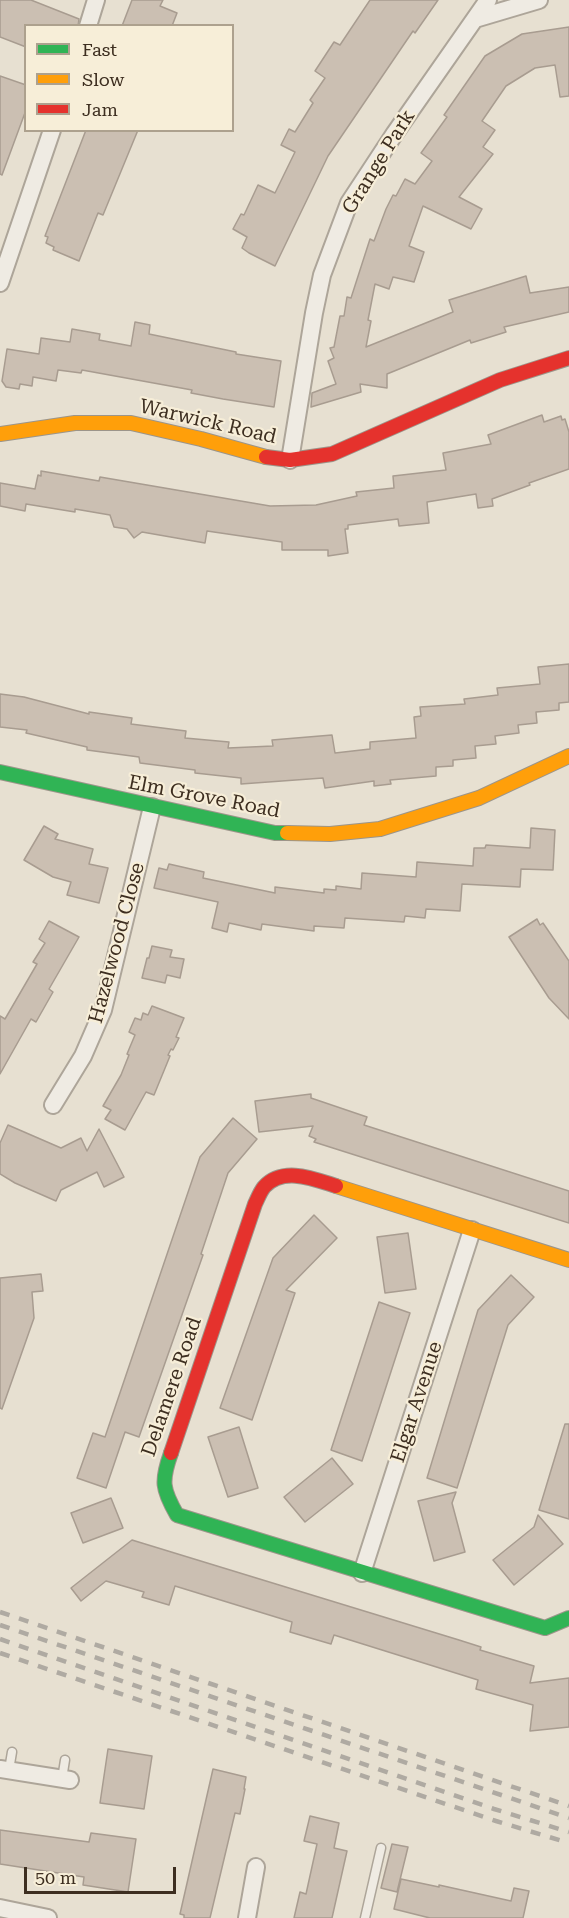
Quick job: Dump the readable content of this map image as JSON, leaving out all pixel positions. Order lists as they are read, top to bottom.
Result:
{
  "streets": {
    "street": [
      "Grange Park",
      "Warwick Road",
      "Elm Grove Road",
      "Hazelwood Close",
      "Delamere Road",
      "Elgar Avenue"
    ]
  },
  "crossings": [
    ["Grange Park", "Warwick Road"],
    ["Elm Grove Road", "Hazelwood Close"],
    ["Delamere Road", "Elgar Avenue"]
  ],
  "legend": ["Fast", "Slow", "Jam"],
  "scale_bar": "50 m"
}
